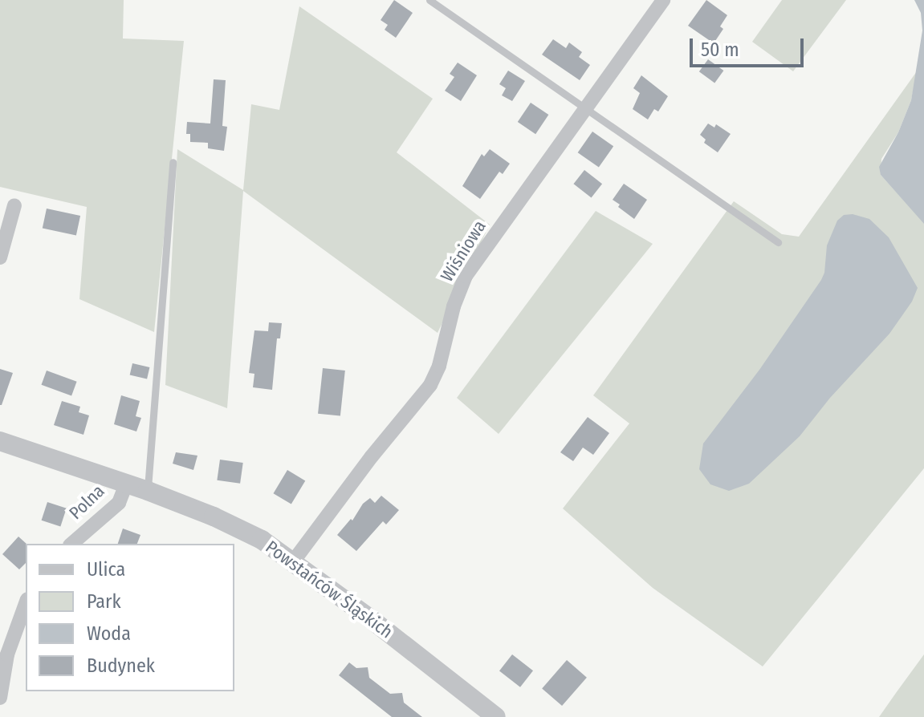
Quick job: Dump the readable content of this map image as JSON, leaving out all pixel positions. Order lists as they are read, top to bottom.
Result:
{
  "streets": {
    "street": ["Wiśniowa", "Polna", "Powstańców Śląskich"]
  },
  "crossings": [
    ["Wiśniowa", "Powstańców Śląskich"],
    ["Polna", "Powstańców Śląskich"]
  ],
  "legend": [
    "Ulica",
    "Park",
    "Woda",
    "Budynek"
  ],
  "scale_bar": "50 m"
}
